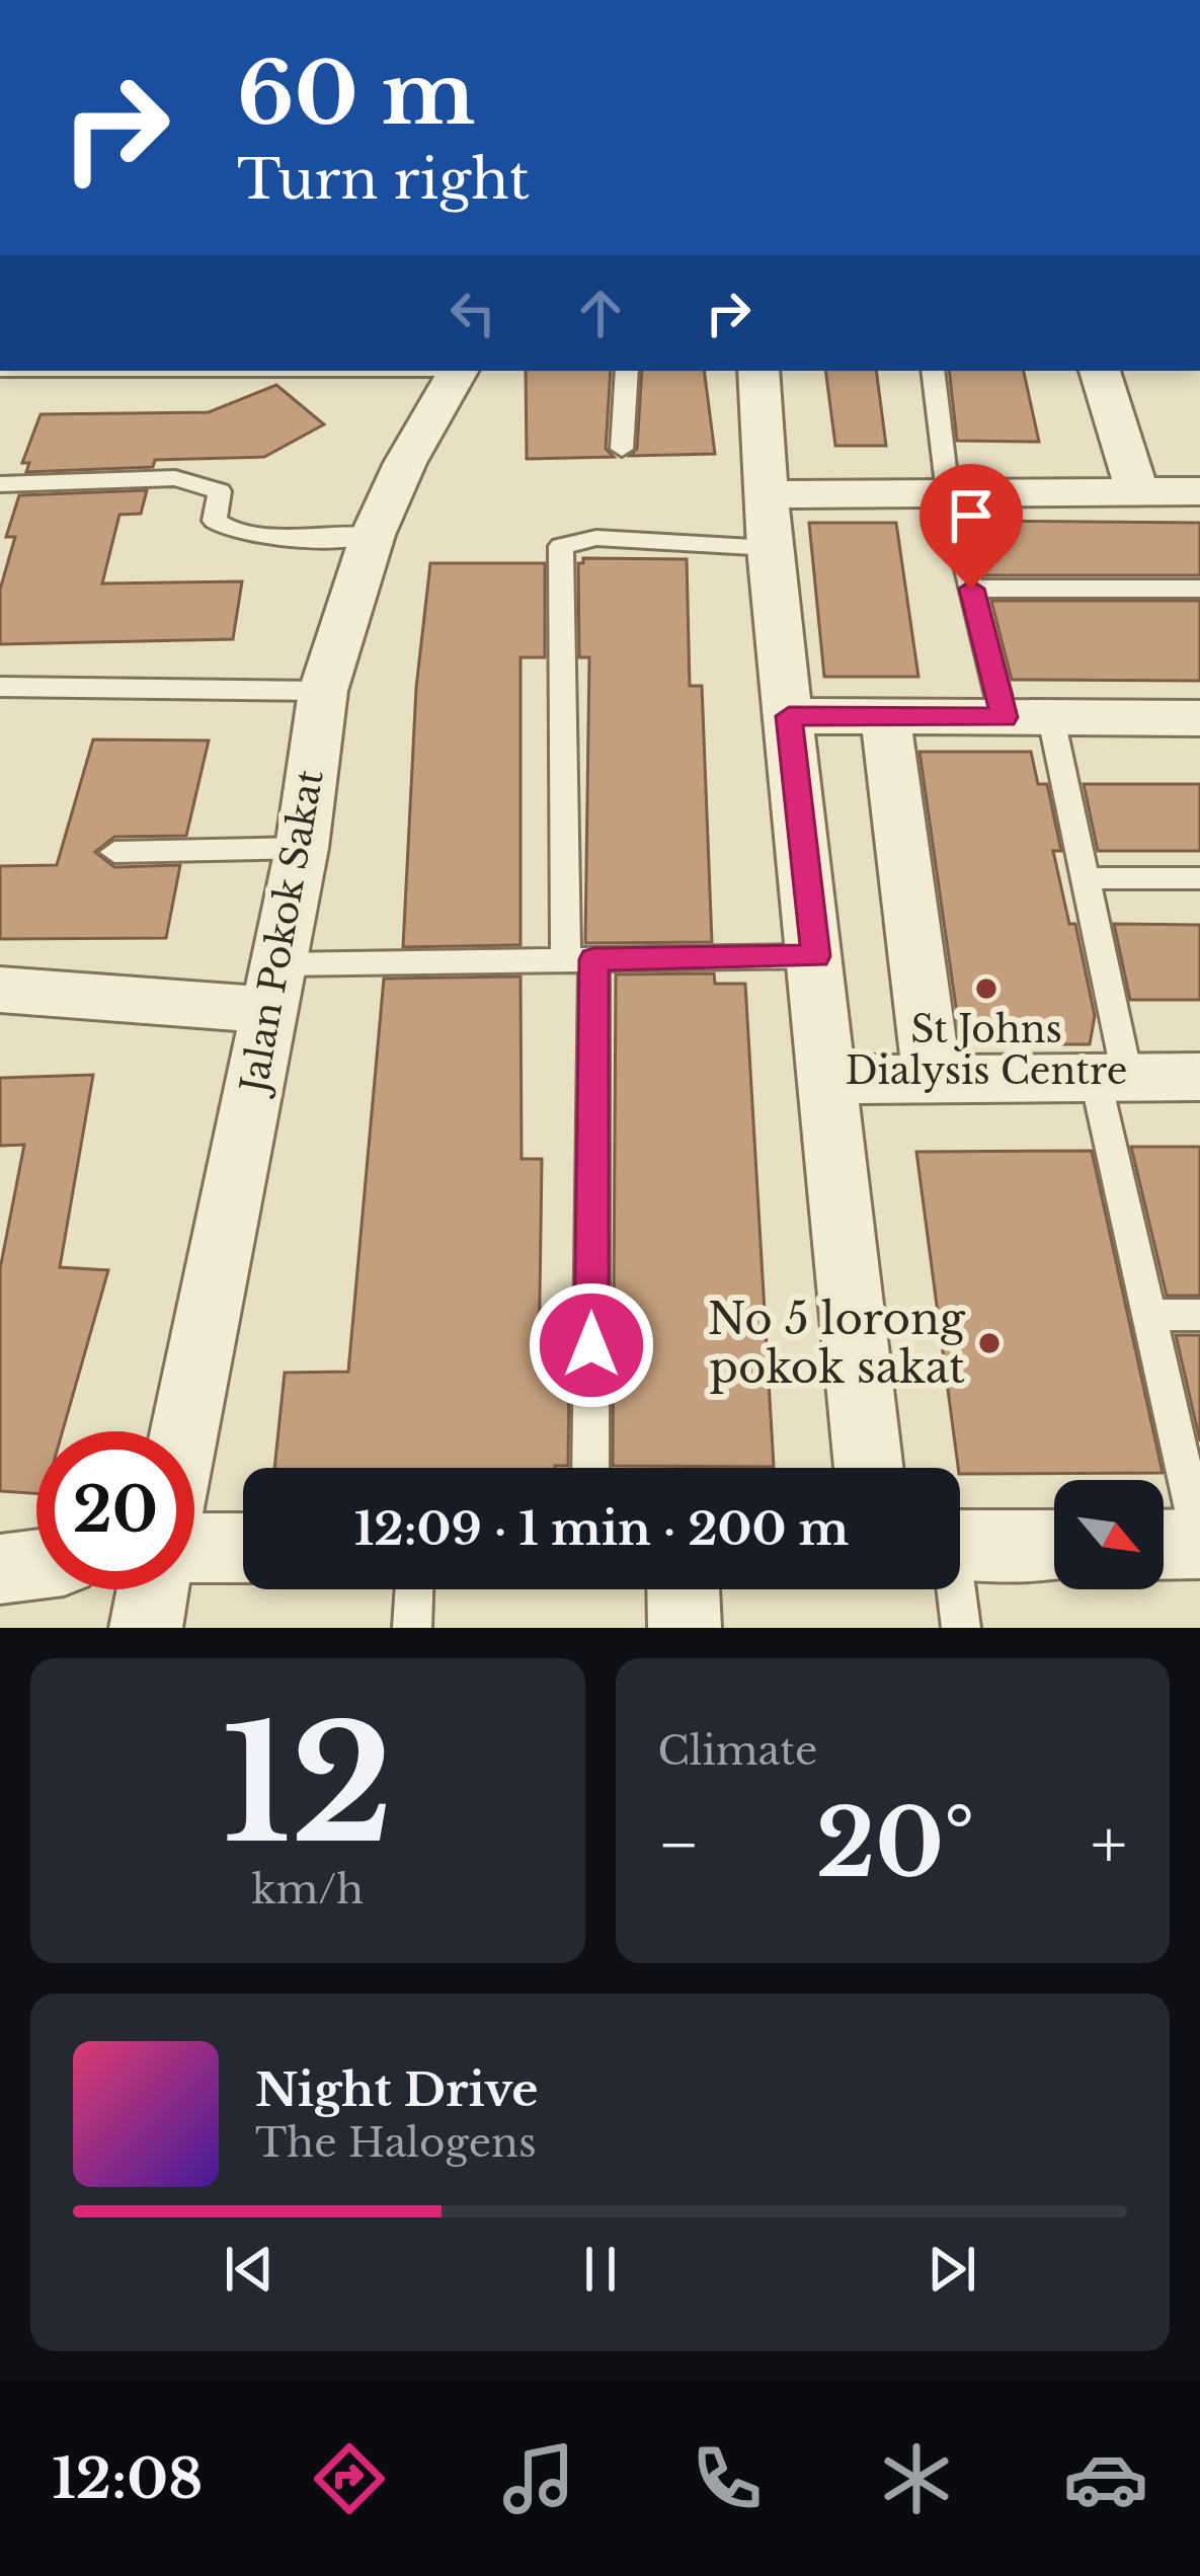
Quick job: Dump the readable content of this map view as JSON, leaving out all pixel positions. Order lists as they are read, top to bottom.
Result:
{
  "streets": {
    "street": ["Jalan Pokok Sakat"]
  },
  "places": ["St Johns Dialysis Centre", "No 5 lorong pokok sakat"],
  "north": "bottom right",
  "page": {
    "turn": ["60 m", "Turn right"],
    "limit": "20",
    "trip": "12:09 · 1 min · 200 m",
    "tile": [
      ["12", "km/h"],
      "Climate"
    ],
    "heat": ["−", "20°", "+"],
    "song": ["Night Drive", "The Halogens"],
    "tabs": "12:08"
  }
}
